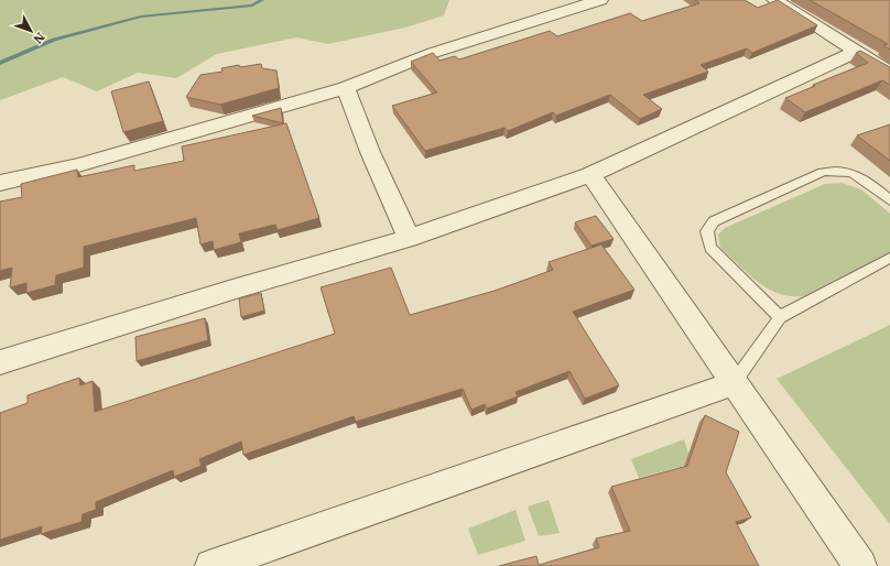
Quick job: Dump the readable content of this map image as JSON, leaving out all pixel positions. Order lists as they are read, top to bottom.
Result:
{
  "north": "bottom right"
}
